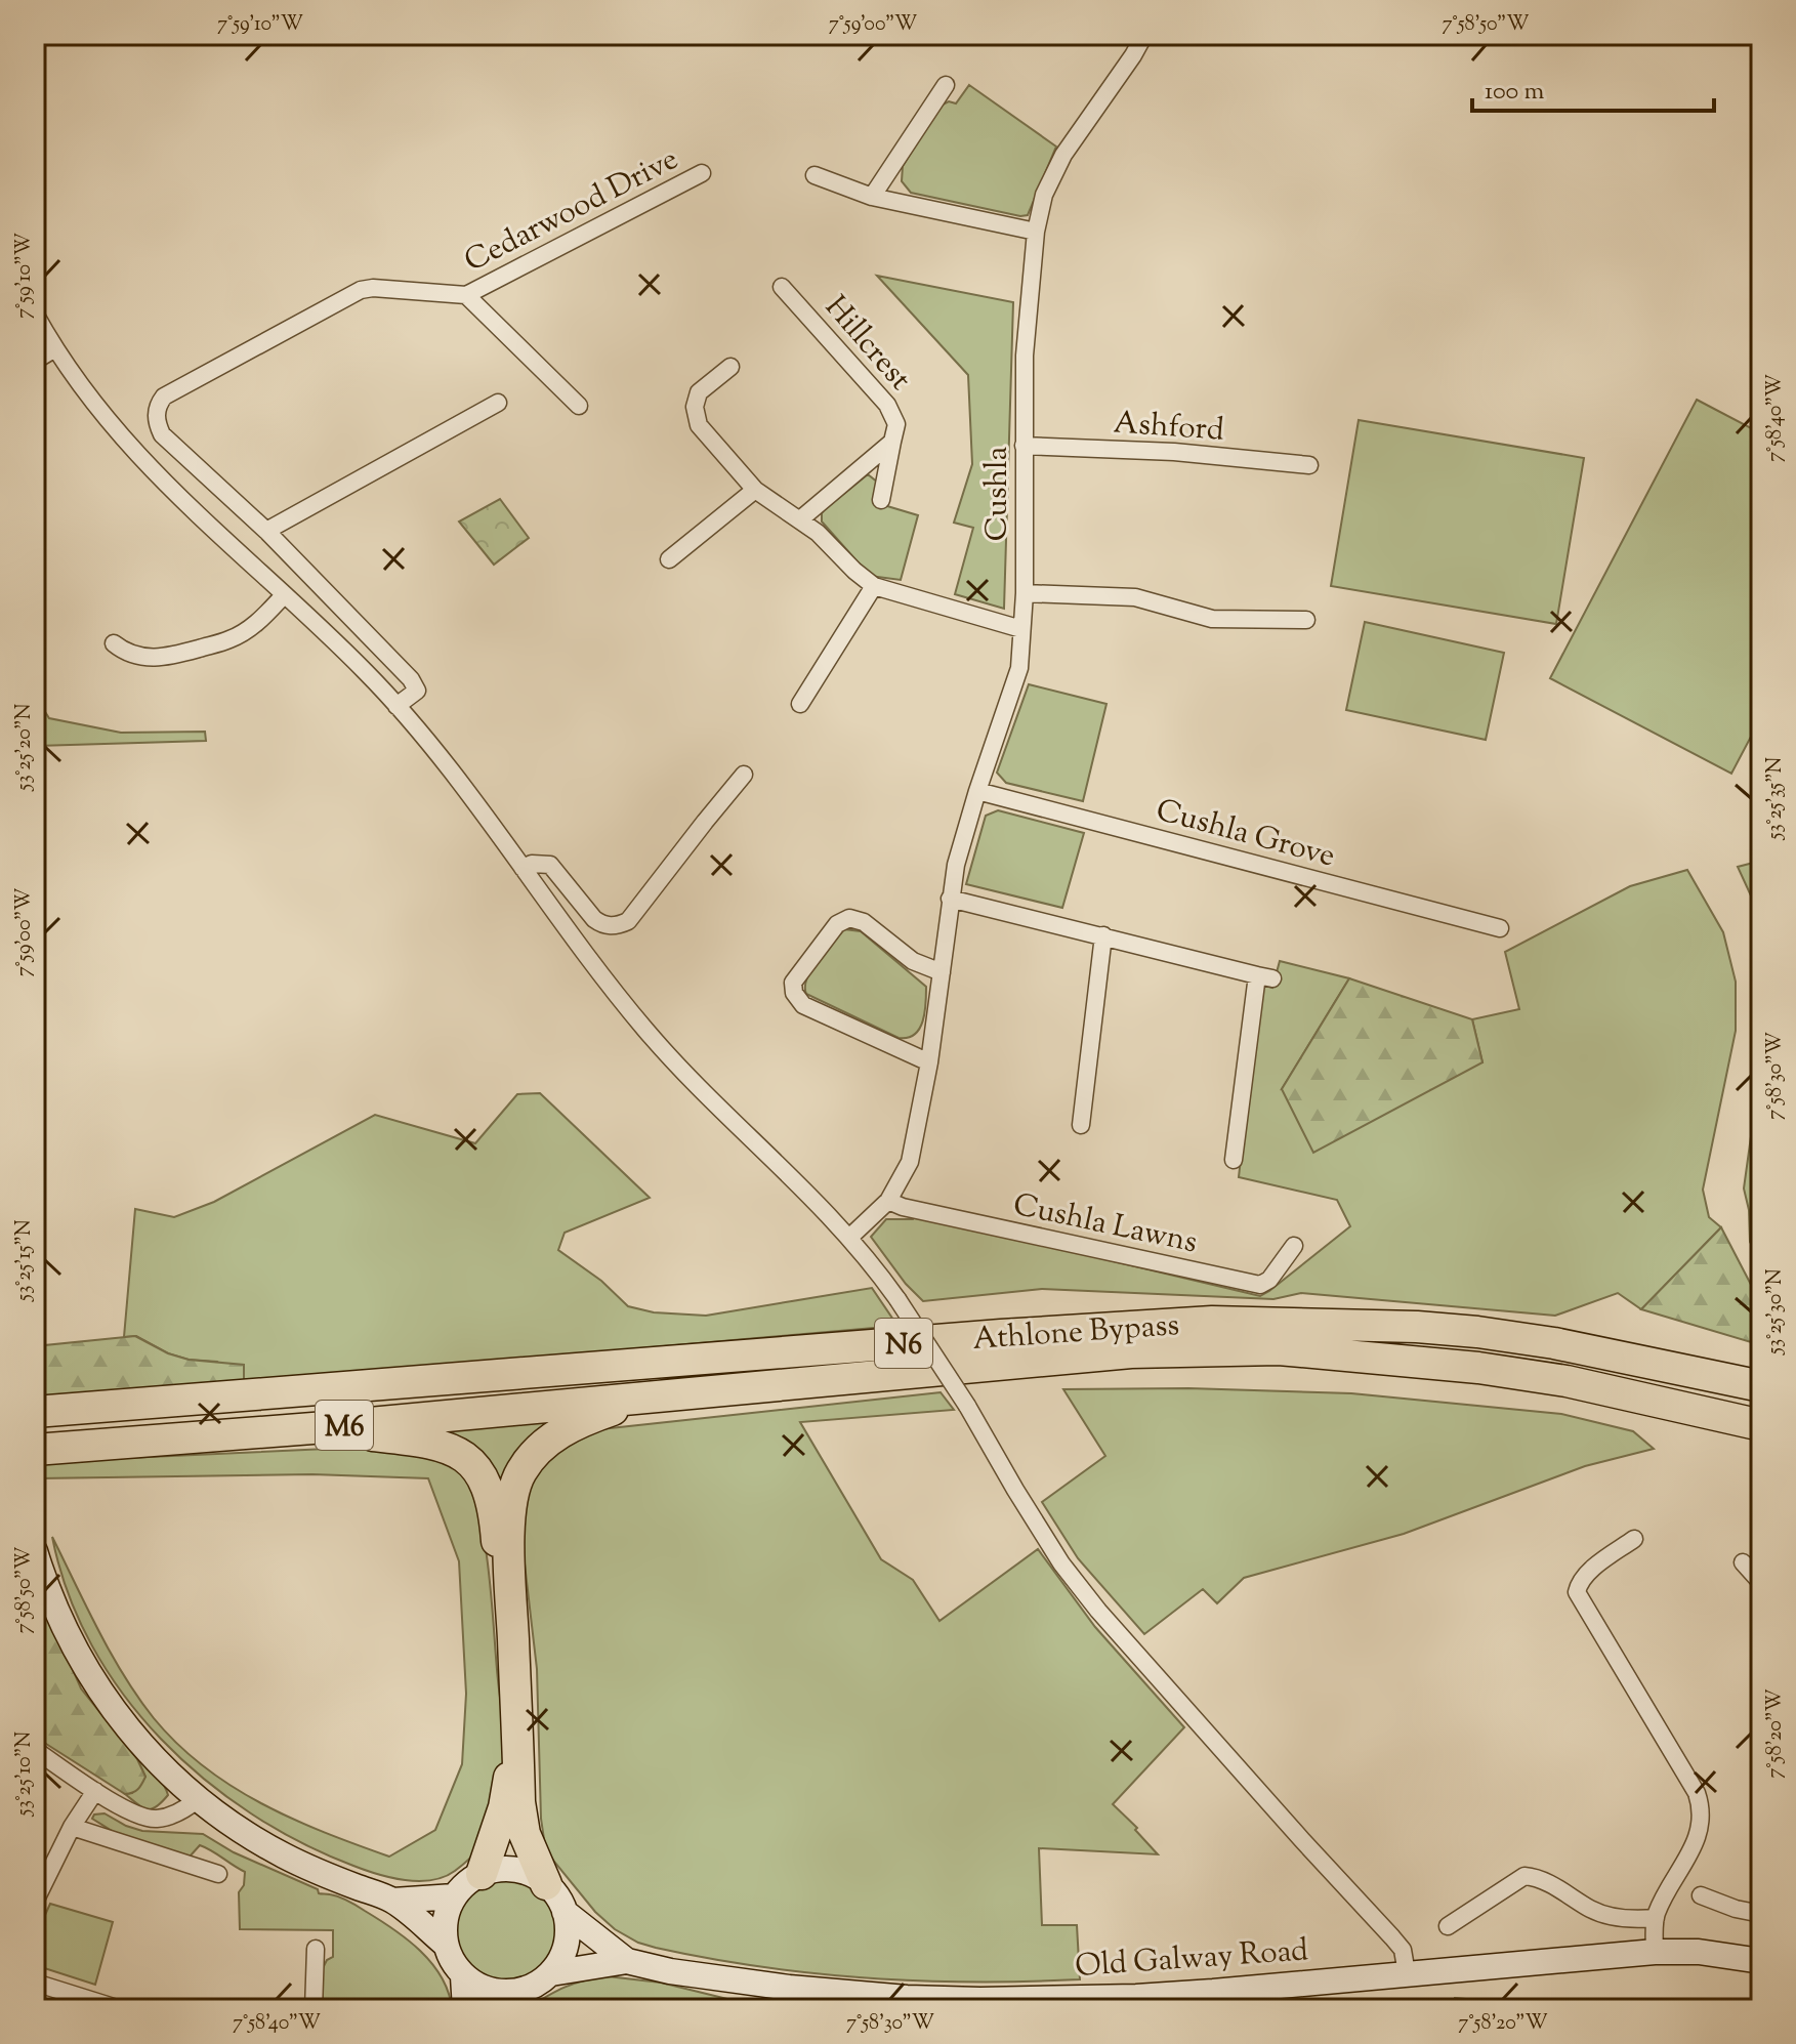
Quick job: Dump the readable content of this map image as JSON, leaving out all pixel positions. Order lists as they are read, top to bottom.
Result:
{
  "streets": {
    "highway": ["Athlone Bypass", "N6", "M6"],
    "main road": ["Old Galway Road"],
    "street": [
      "Cedarwood Drive",
      "Hillcrest",
      "Ashford",
      "Cushla",
      "Cushla Grove",
      "Cushla Lawns"
    ]
  },
  "crossings": [
    ["Ashford", "Cushla"],
    ["Cushla", "Cushla Grove"],
    ["Cushla", "Cushla Lawns"],
    ["Athlone Bypass", "M6"]
  ],
  "scale_bar": "100 m",
  "coordinates": [
    "7°59'10\"W",
    "7°59'00\"W",
    "7°58'50\"W",
    "7°58'40\"W",
    "53°25'20\"N",
    "53°25'35\"N",
    "7°58'30\"W",
    "53°25'15\"N",
    "53°25'30\"N",
    "7°58'20\"W",
    "53°25'10\"N"
  ]
}
